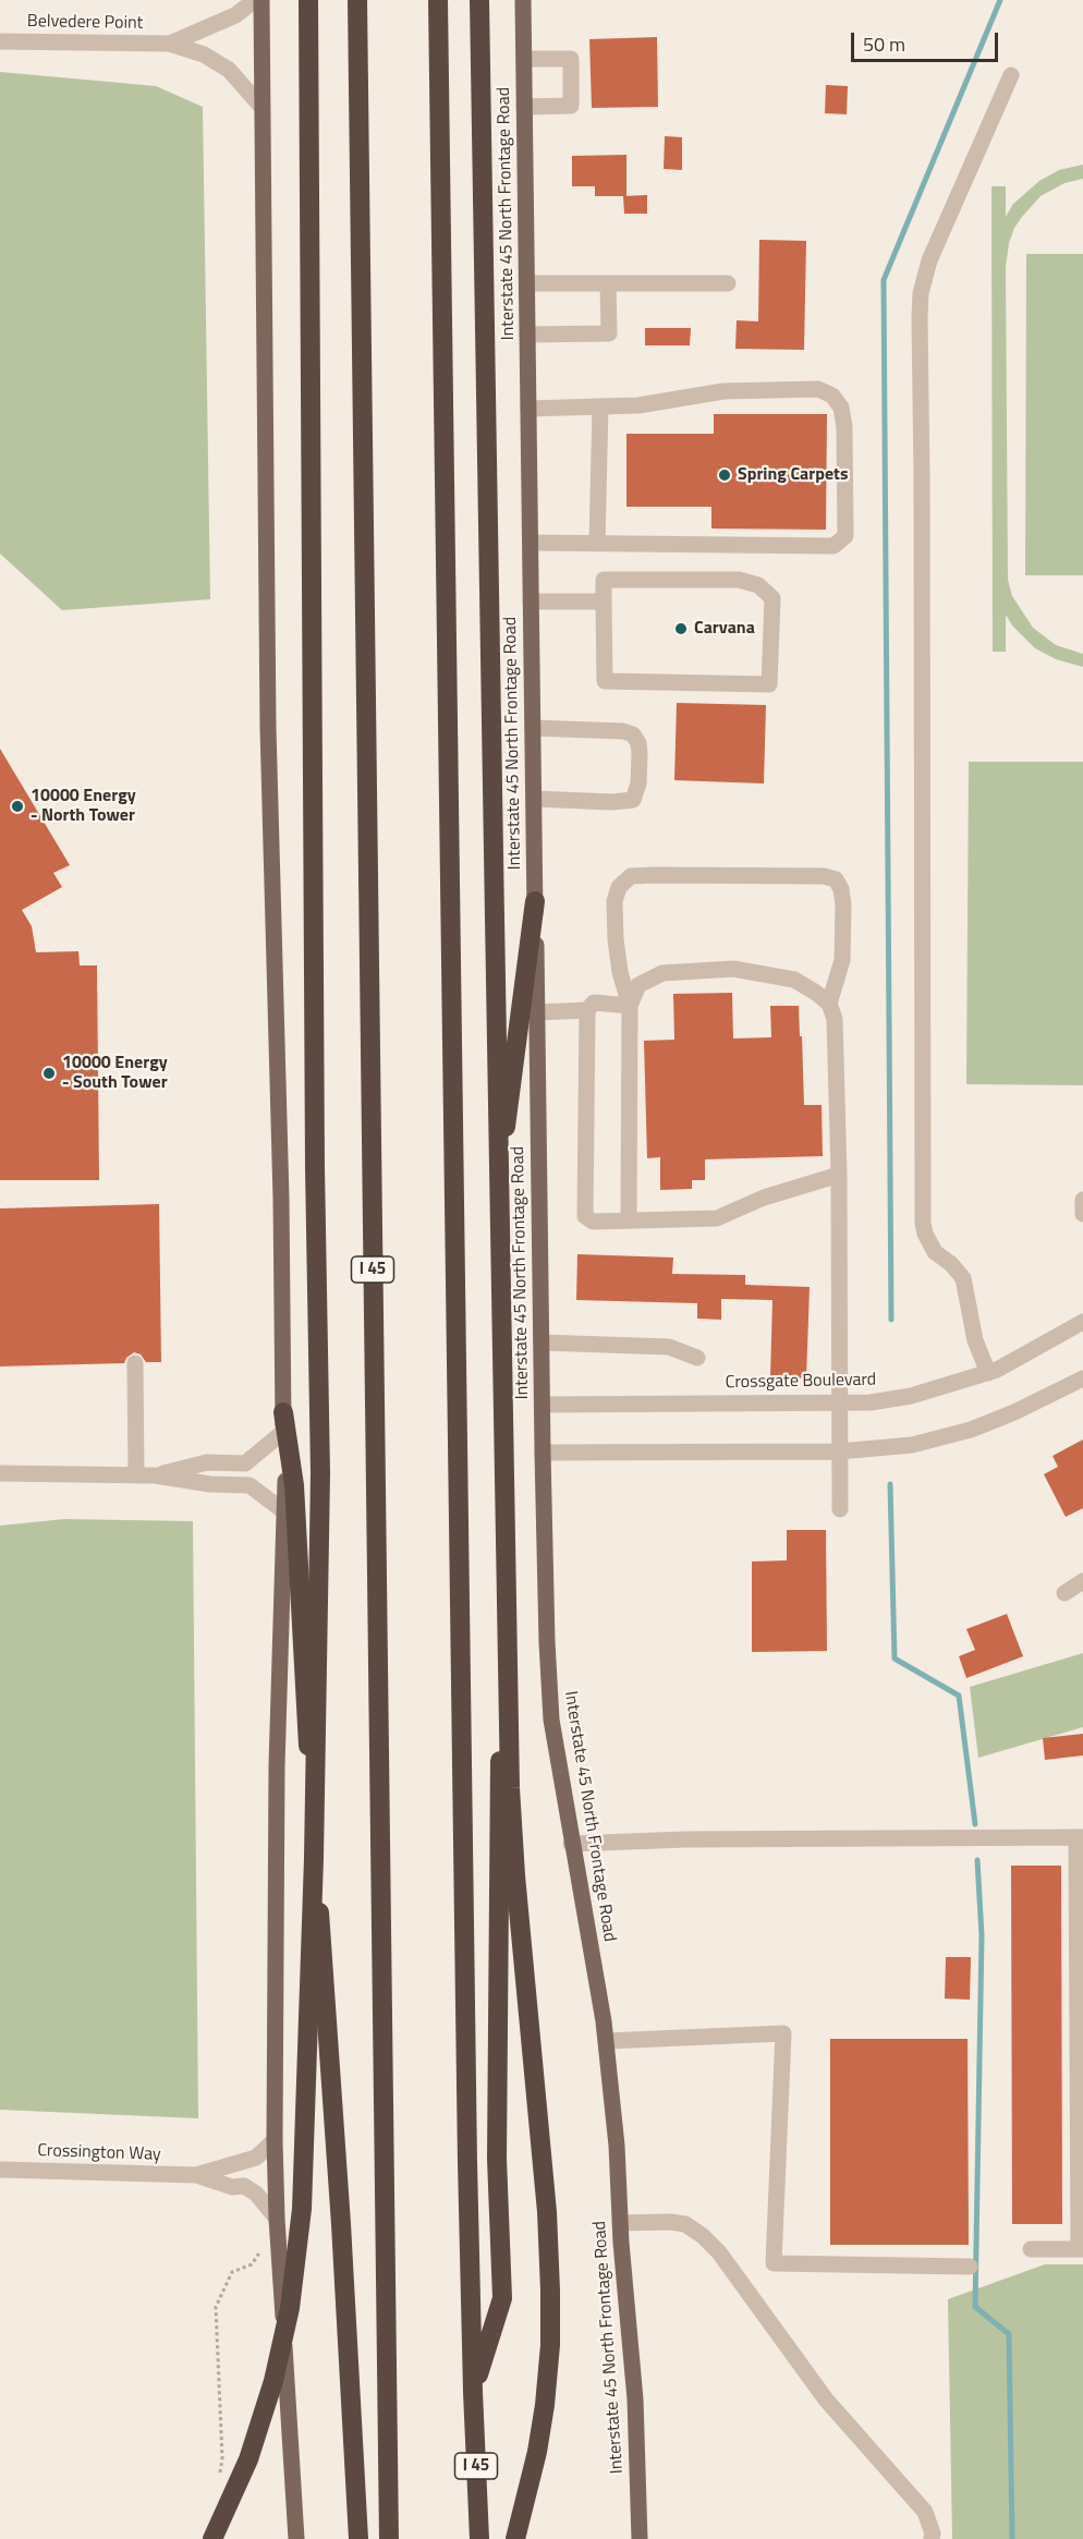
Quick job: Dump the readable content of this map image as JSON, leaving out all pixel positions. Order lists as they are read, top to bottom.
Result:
{
  "streets": {
    "highway": ["I 45"],
    "main road": ["Interstate 45 North Frontage Road"],
    "street": ["Belvedere Point", "Crossgate Boulevard", "Crossington Way"]
  },
  "crossings": [
    ["Interstate 45 North Frontage Road", "Crossgate Boulevard"]
  ],
  "places": [
    "Spring Carpets",
    "Carvana",
    "10000 Energy - North Tower",
    "10000 Energy - South Tower"
  ],
  "scale_bar": "50 m"
}
